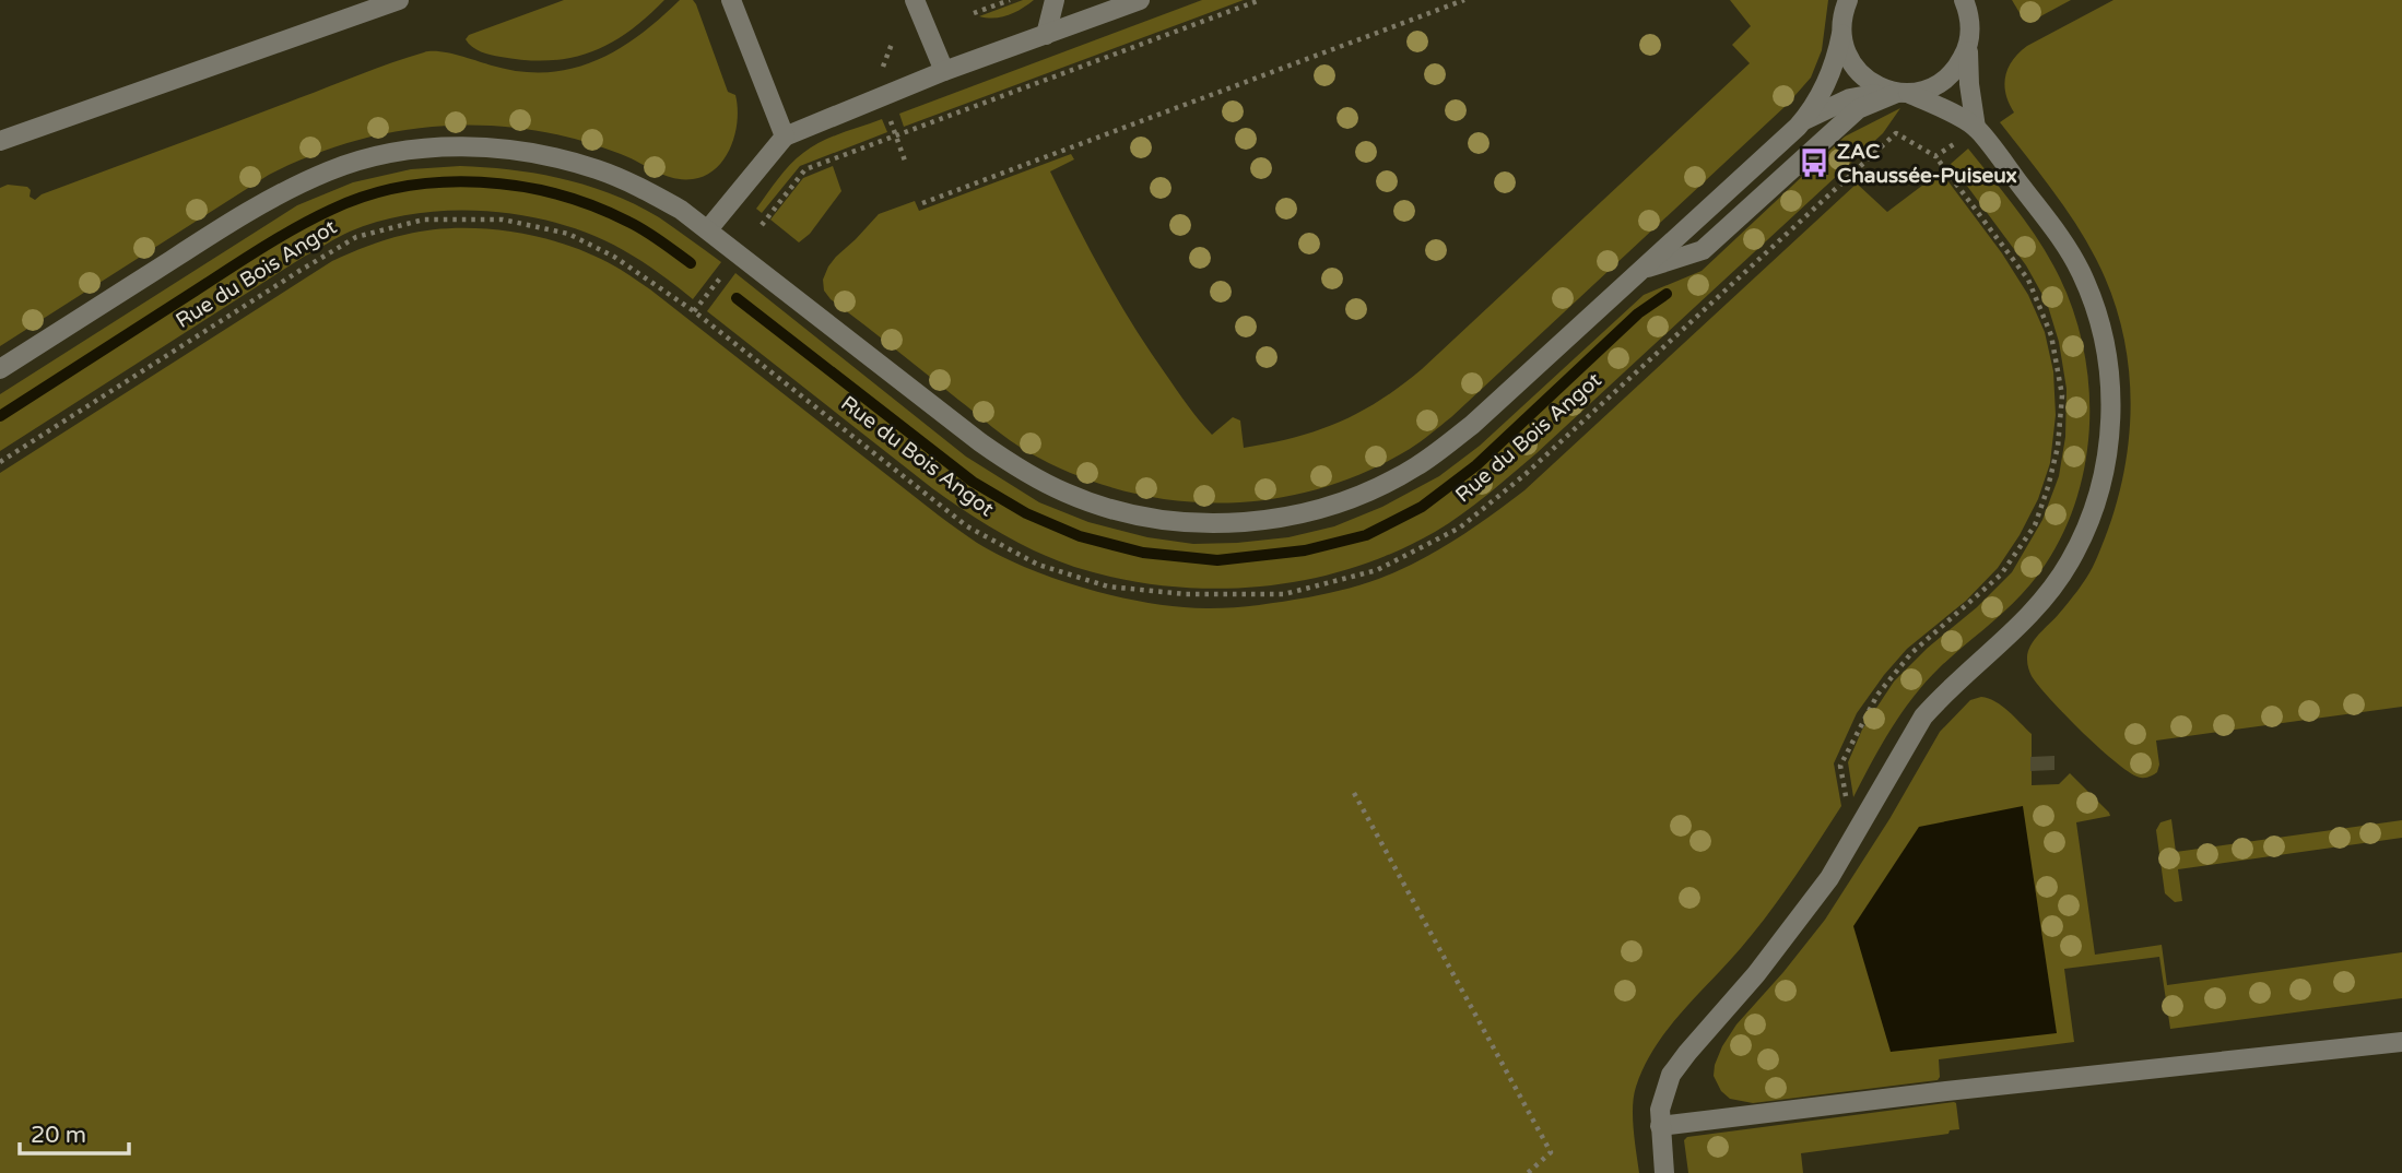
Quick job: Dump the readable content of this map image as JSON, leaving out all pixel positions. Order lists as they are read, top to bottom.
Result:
{
  "streets": {
    "path": ["Rue du Bois Angot"]
  },
  "places": {
    "bus stop": ["ZAC Chaussée-Puiseux"]
  },
  "scale_bar": "20 m"
}
